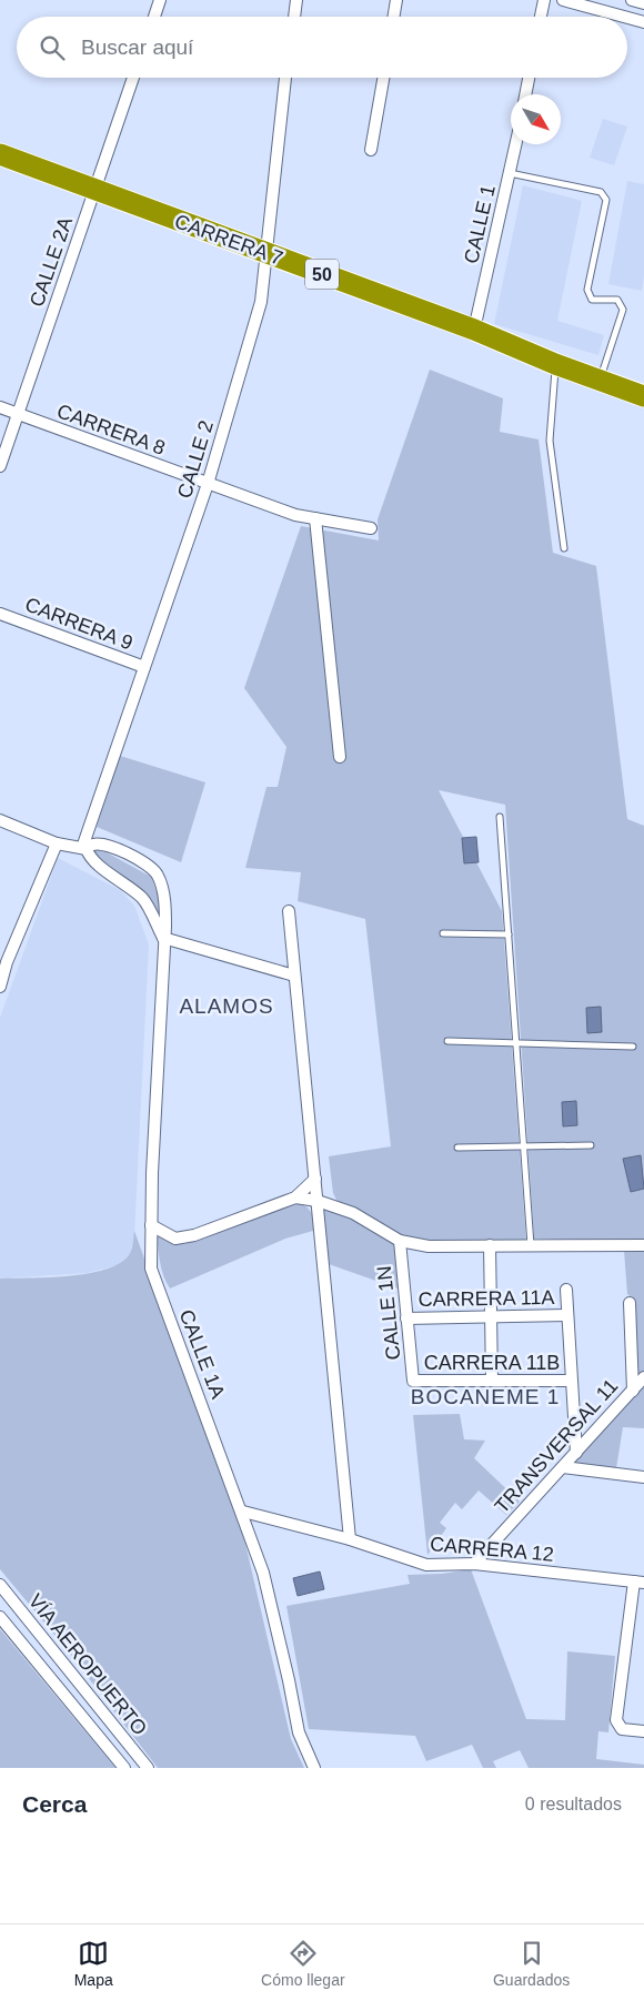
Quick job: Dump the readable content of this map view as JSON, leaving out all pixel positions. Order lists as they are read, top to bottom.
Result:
{
  "streets": {
    "highway": ["CARRERA 7", "50"],
    "street": [
      "CALLE 1",
      "CALLE 2A",
      "CARRERA 8",
      "CALLE 2",
      "CARRERA 9",
      "CARRERA 11A",
      "CALLE 1N",
      "CALLE 1A",
      "CARRERA 11B",
      "TRANSVERSAL 11",
      "CARRERA 12",
      "VÍA AEROPUERTO"
    ]
  },
  "crossings": [
    ["CALLE 1", "CARRERA 7"],
    ["CARRERA 7", "CALLE 2A"],
    ["CARRERA 7", "CALLE 2"],
    ["CALLE 2A", "CARRERA 8"],
    ["CARRERA 8", "CALLE 2"],
    ["CALLE 2", "CARRERA 9"],
    ["CALLE 2", "CALLE 1A"],
    ["CARRERA 11A", "CALLE 1N"],
    ["CALLE 1N", "CARRERA 11B"],
    ["CALLE 1A", "CARRERA 12"],
    ["TRANSVERSAL 11", "CARRERA 12"]
  ],
  "districts": ["ALAMOS", "BOCANEME 1"],
  "north": "bottom right",
  "page": {
    "search": "Buscar aquí",
    "heading": ["Cerca", "0 resultados"],
    "nav": ["Mapa", "Cómo llegar", "Guardados"]
  }
}
